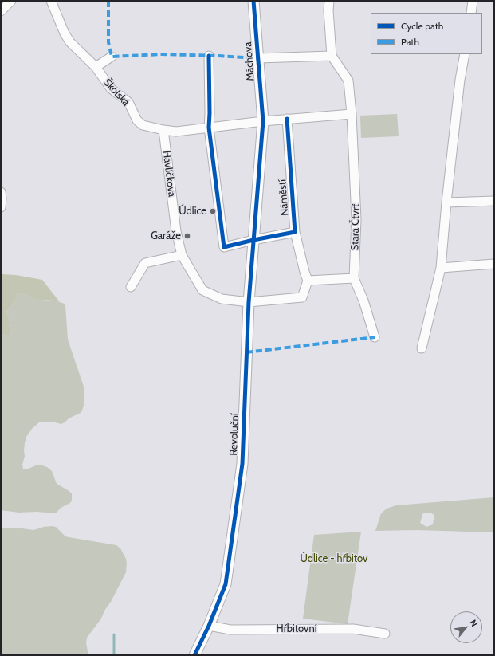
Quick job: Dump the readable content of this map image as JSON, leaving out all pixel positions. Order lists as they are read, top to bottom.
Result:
{
  "streets": {
    "street": [
      "Máchova",
      "Školská",
      "Havlíčkova",
      "Náměstí",
      "Stará Čtvrť",
      "Revoluční",
      "Hřbitovní"
    ]
  },
  "crossings": [
    ["Školská", "Havlíčkova"],
    ["Havlíčkova", "Náměstí"],
    ["Havlíčkova", "Revoluční"],
    ["Revoluční", "Hřbitovní"]
  ],
  "parks": ["Údlice - hřbitov"],
  "places": ["Údlice", "Garáže"],
  "legend": ["Cycle path", "Path"],
  "north": "top right"
}
